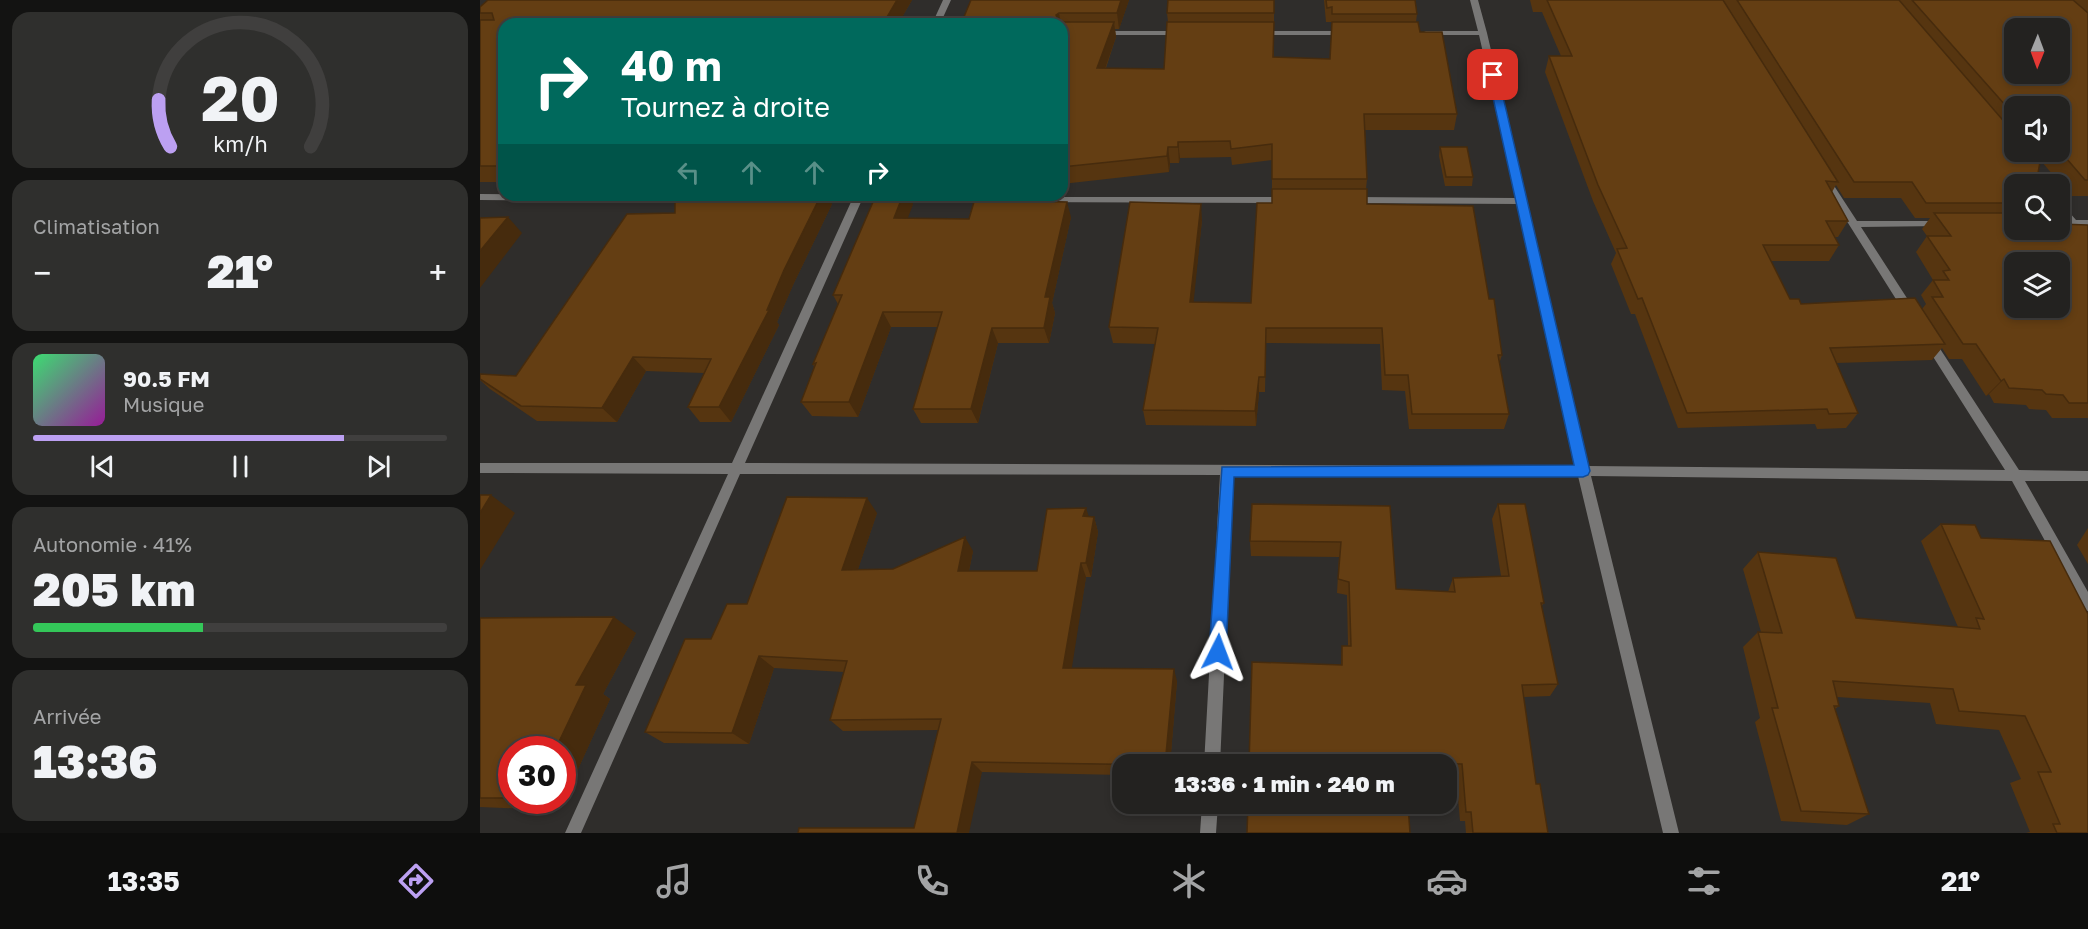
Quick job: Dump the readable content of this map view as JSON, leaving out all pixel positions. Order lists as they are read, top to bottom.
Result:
{
  "north": "bottom",
  "page": {
    "turn": ["40 m", "Tournez à droite"],
    "tile": [
      "Climatisation",
      ["Autonomie · 41%", "205 km"],
      ["Arrivée", "13:36"]
    ],
    "heat": ["−", "21°", "+"],
    "song": ["90.5 FM", "Musique"],
    "limit": "30",
    "trip": "13:36 · 1 min · 240 m",
    "tabs": ["13:35", "21°"],
    "gauge": ["20", "km/h"]
  }
}
